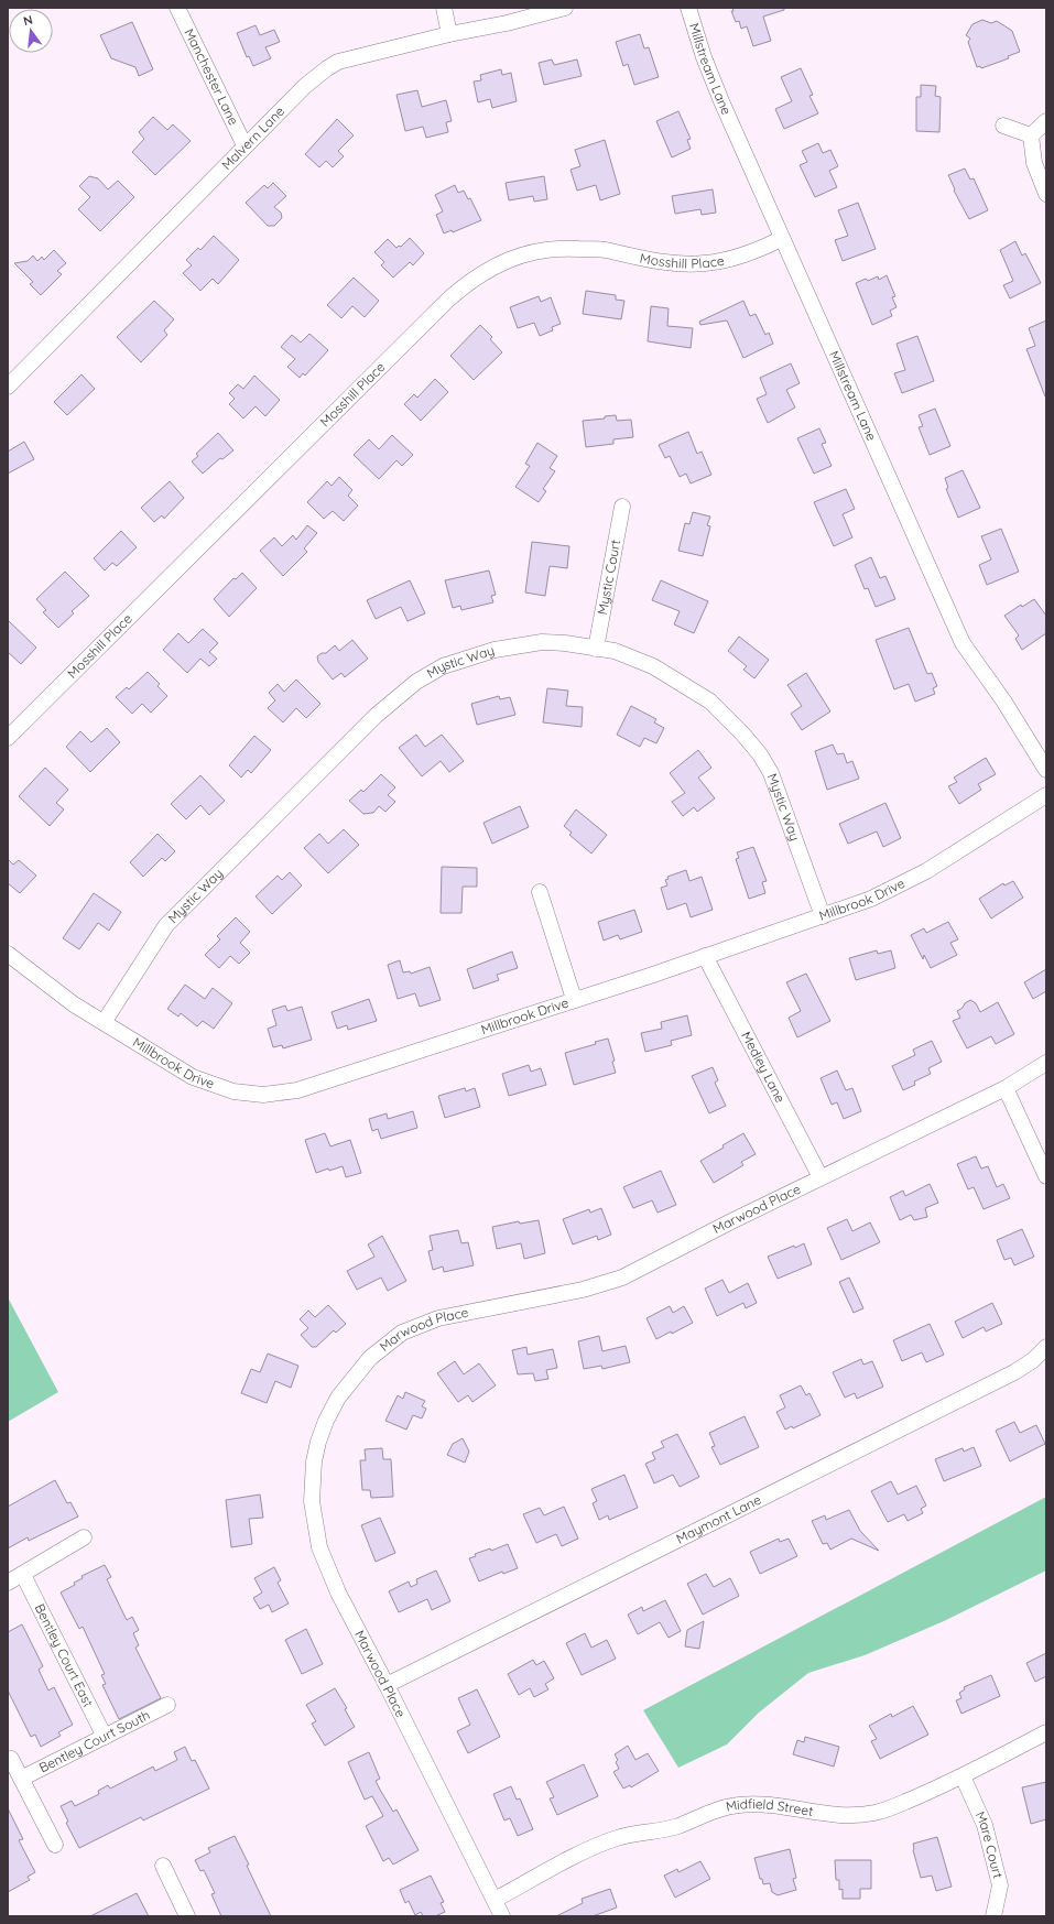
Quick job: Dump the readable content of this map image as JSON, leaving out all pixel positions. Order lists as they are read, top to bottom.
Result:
{
  "streets": {
    "street": [
      "Millstream Lane",
      "Manchester Lane",
      "Malvern Lane",
      "Mosshill Place",
      "Mystic Court",
      "Mystic Way",
      "Millbrook Drive",
      "Medley Lane",
      "Marwood Place",
      "Maymont Lane",
      "Bentley Court East",
      "Bentley Court South",
      "Midfield Street",
      "Mare Court"
    ]
  },
  "crossings": [
    ["Millstream Lane", "Mosshill Place"],
    ["Manchester Lane", "Malvern Lane"],
    ["Mystic Court", "Mystic Way"],
    ["Mystic Way", "Millbrook Drive"],
    ["Millbrook Drive", "Medley Lane"],
    ["Medley Lane", "Marwood Place"],
    ["Marwood Place", "Maymont Lane"],
    ["Marwood Place", "Midfield Street"],
    ["Bentley Court East", "Bentley Court South"],
    ["Midfield Street", "Mare Court"]
  ],
  "north": "top"
}
